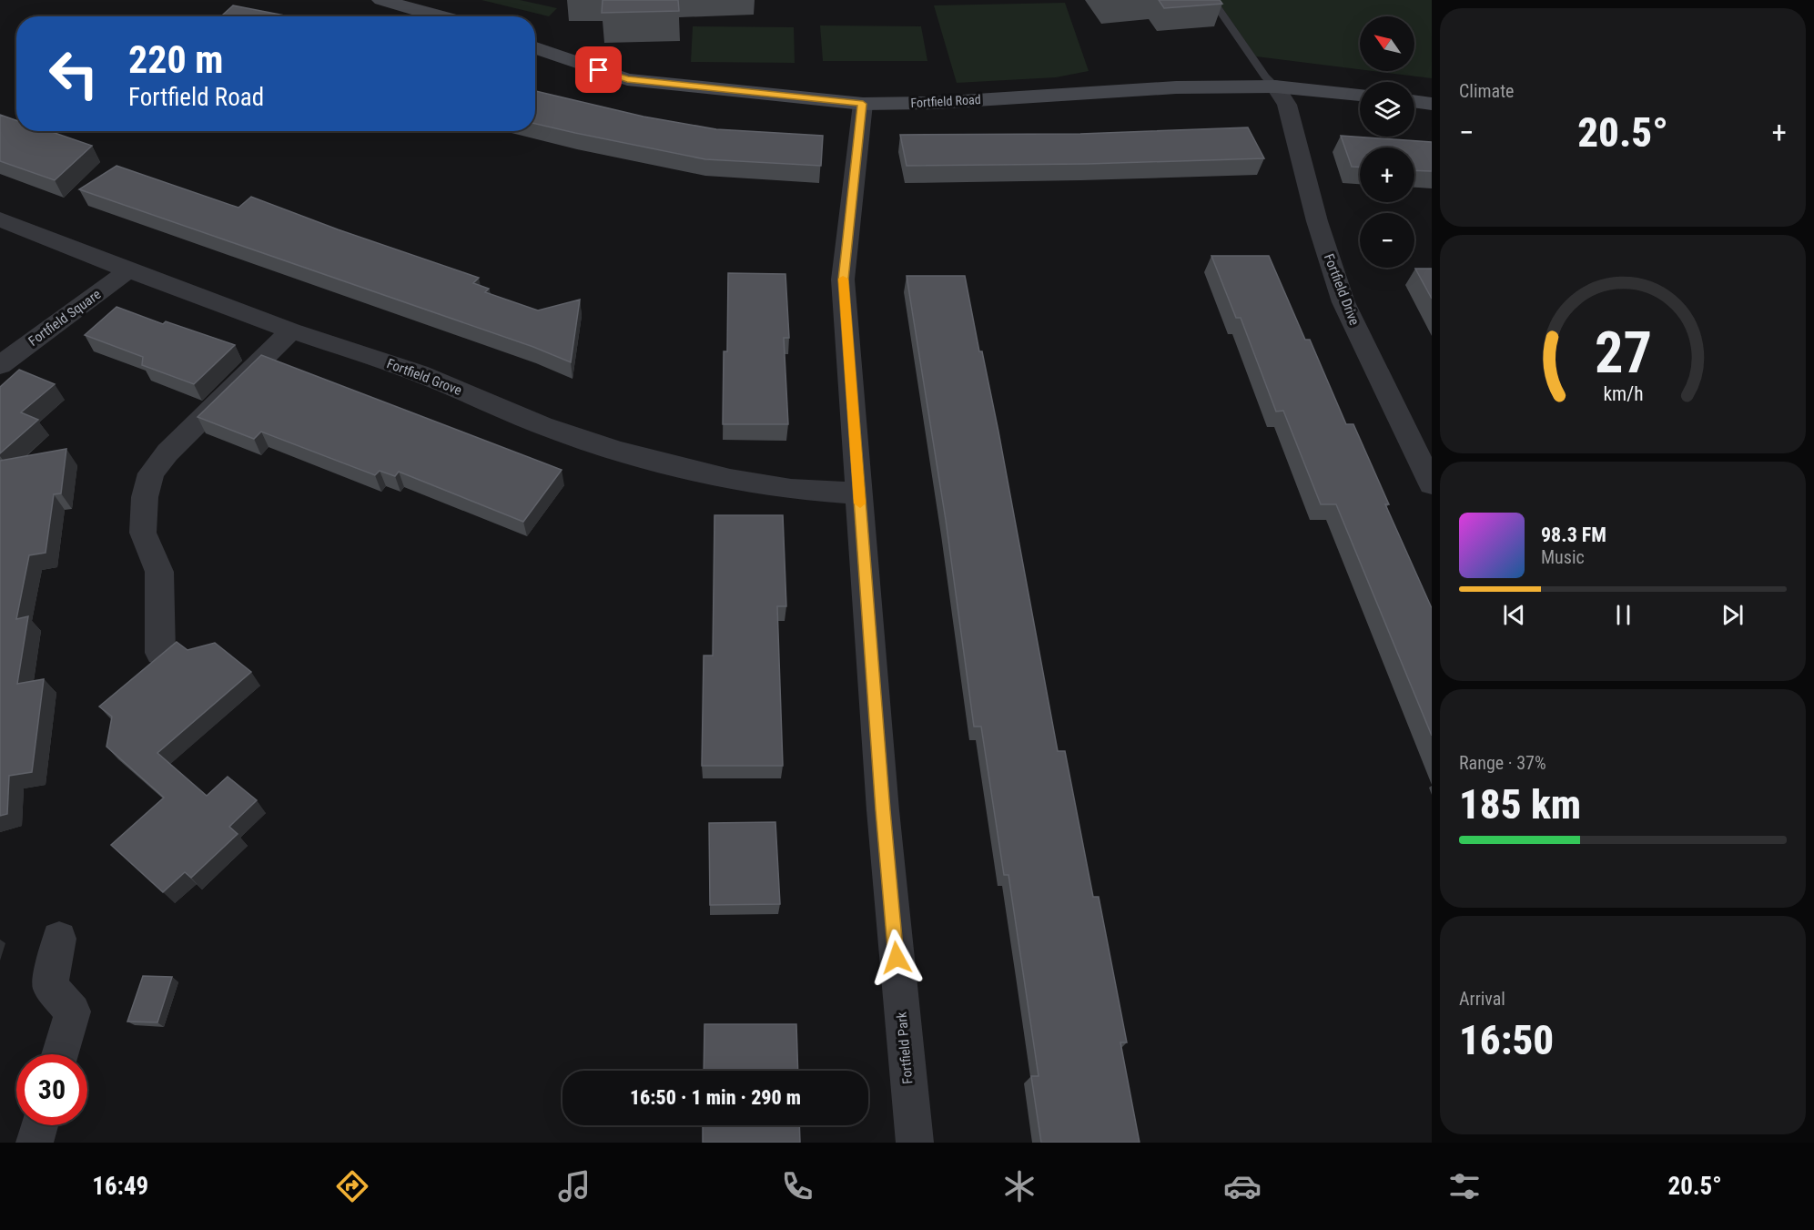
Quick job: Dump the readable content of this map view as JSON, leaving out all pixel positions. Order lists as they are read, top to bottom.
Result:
{
  "streets": {
    "street": [
      "Fortfield Road",
      "Fortfield Drive",
      "Fortfield Square",
      "Fortfield Grove",
      "Fortfield Park"
    ]
  },
  "crossings": [
    ["Fortfield Road", "Fortfield Drive"],
    ["Fortfield Road", "Fortfield Park"],
    ["Fortfield Square", "Fortfield Grove"],
    ["Fortfield Grove", "Fortfield Park"]
  ],
  "north": "top left",
  "page": {
    "tile": [
      "Climate",
      ["Range · 37%", "185 km"],
      ["Arrival", "16:50"]
    ],
    "map_buttons": ["+", "−"],
    "turn": ["220 m", "Fortfield Road"],
    "heat": ["−", "20.5°", "+"],
    "song": ["98.3 FM", "Music"],
    "limit": "30",
    "trip": "16:50 · 1 min · 290 m",
    "tabs": ["16:49", "20.5°"],
    "gauge": ["27", "km/h"]
  }
}
